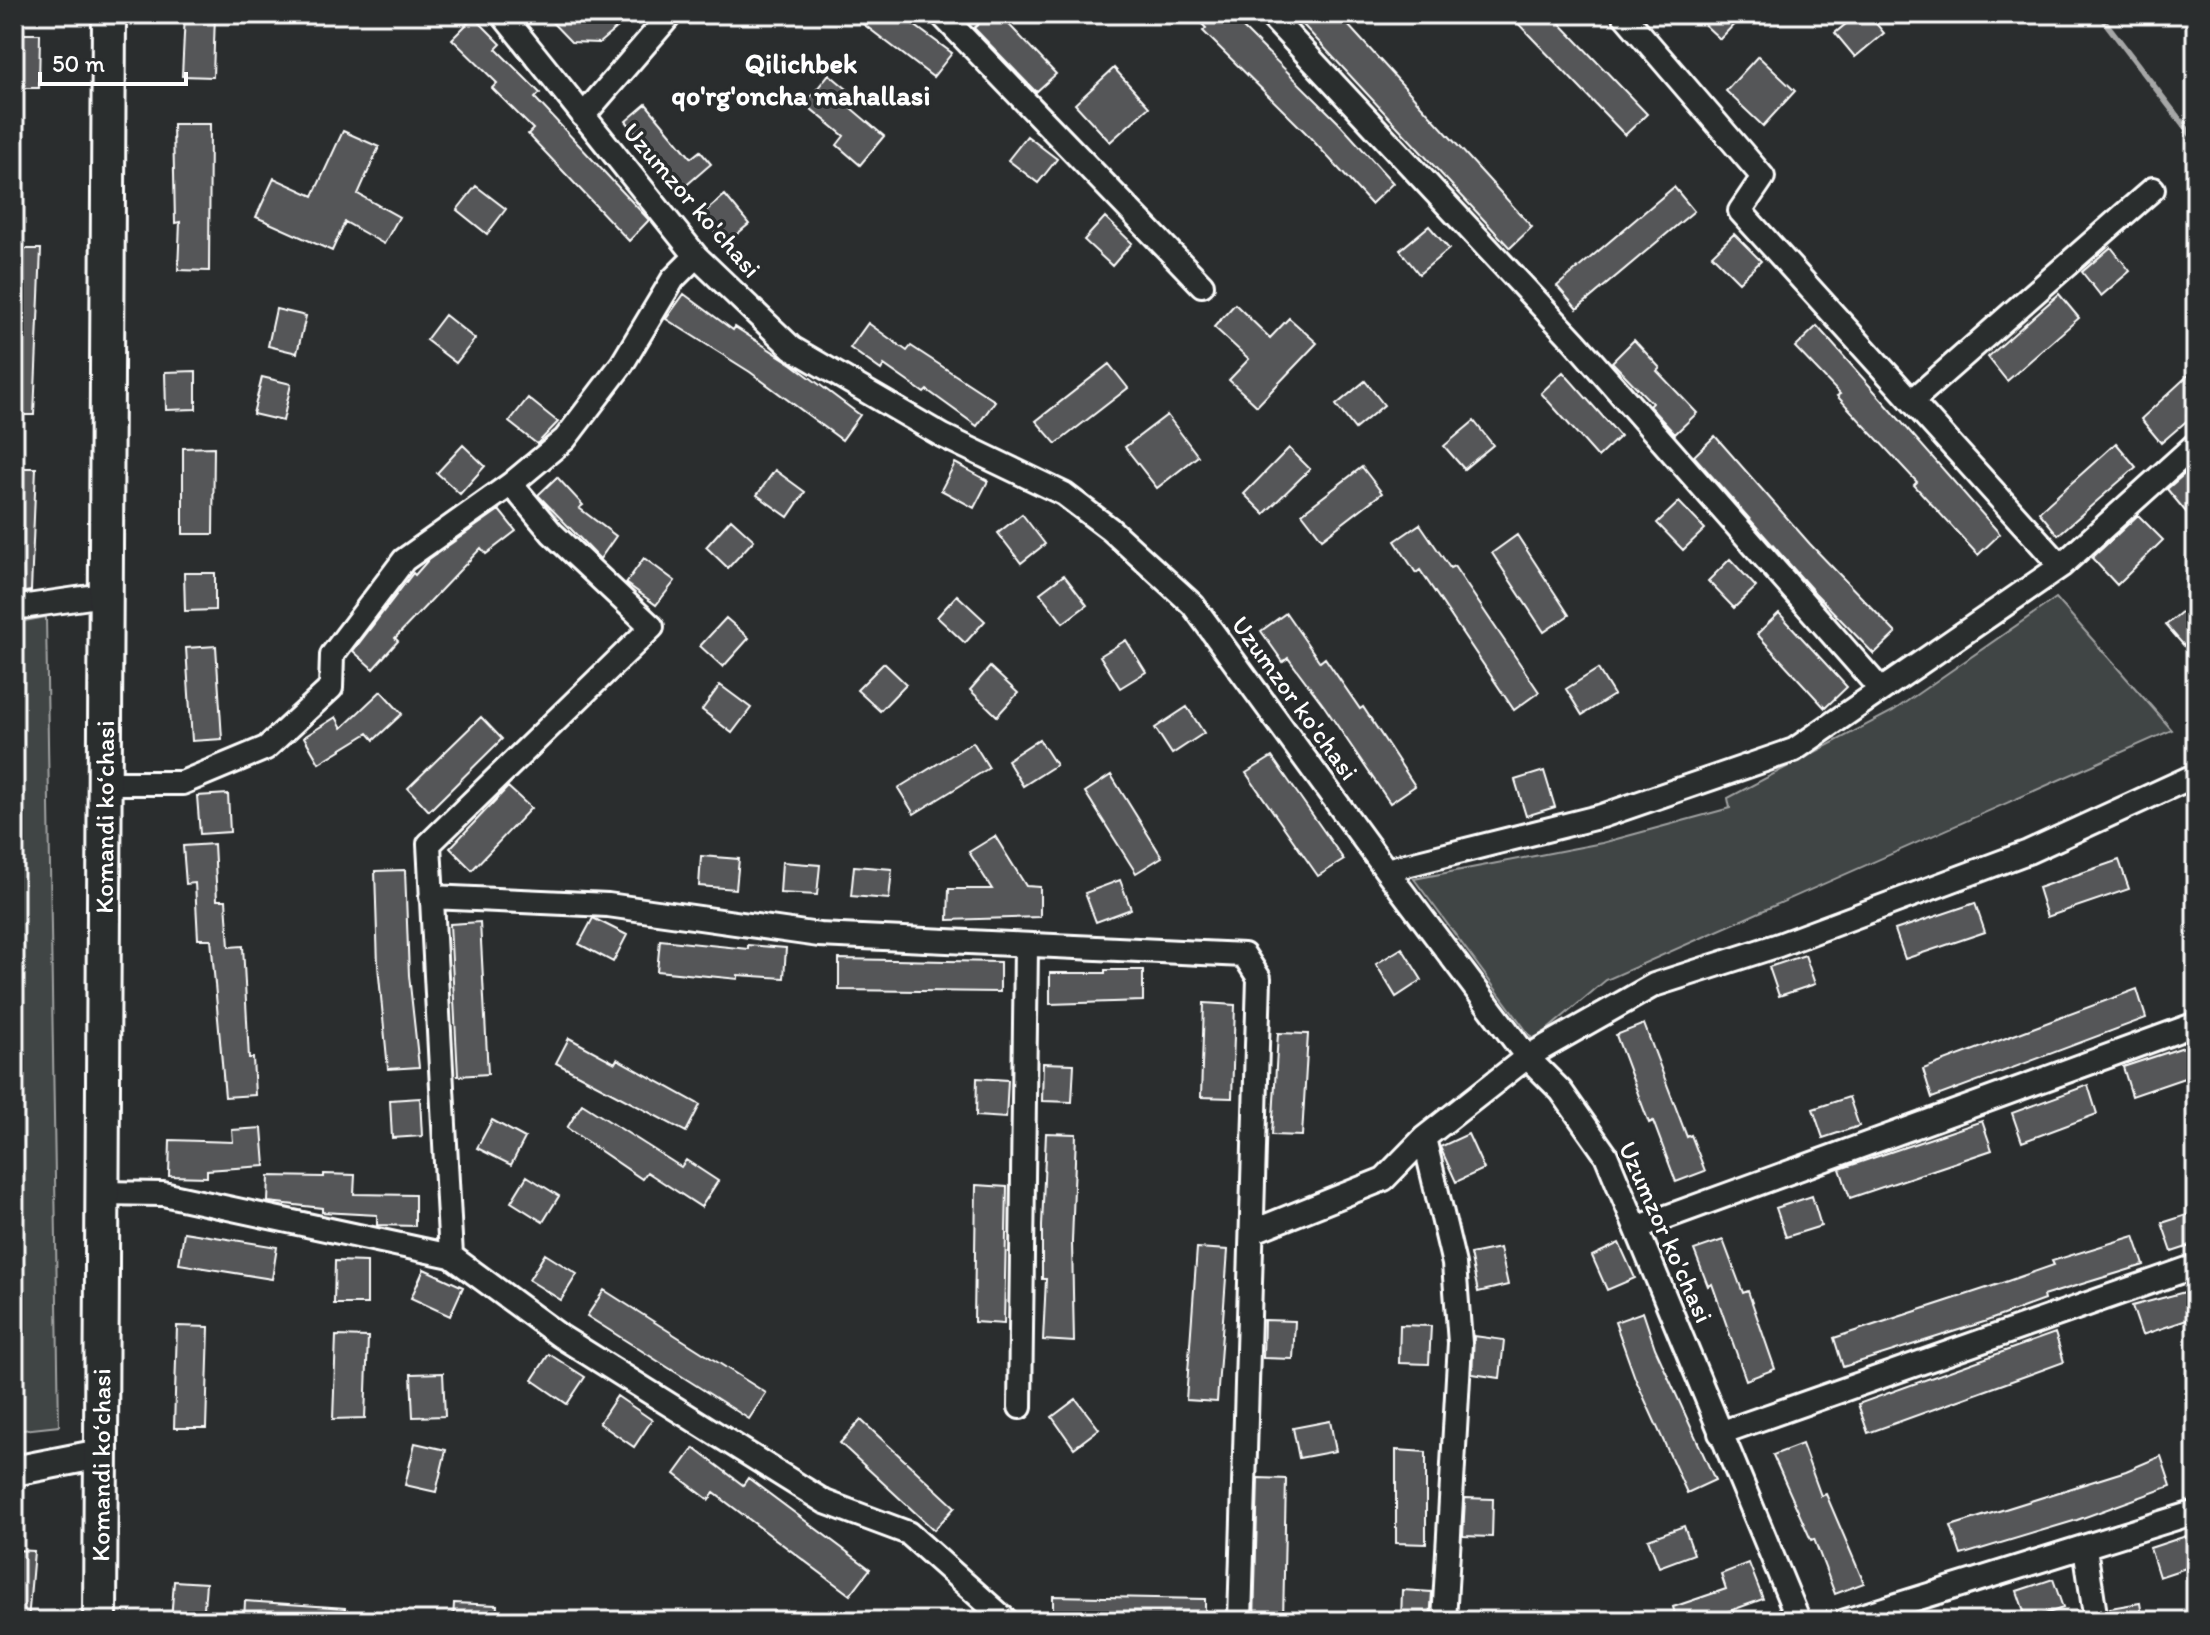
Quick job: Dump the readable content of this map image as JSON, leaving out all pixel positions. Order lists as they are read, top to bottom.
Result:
{
  "streets": {
    "main road": ["Komandi ko‘chasi"],
    "street": ["Uzumzor ko'chasi"]
  },
  "districts": ["Qilichbek qo'rg'oncha mahallasi"],
  "scale_bar": "50 m"
}
